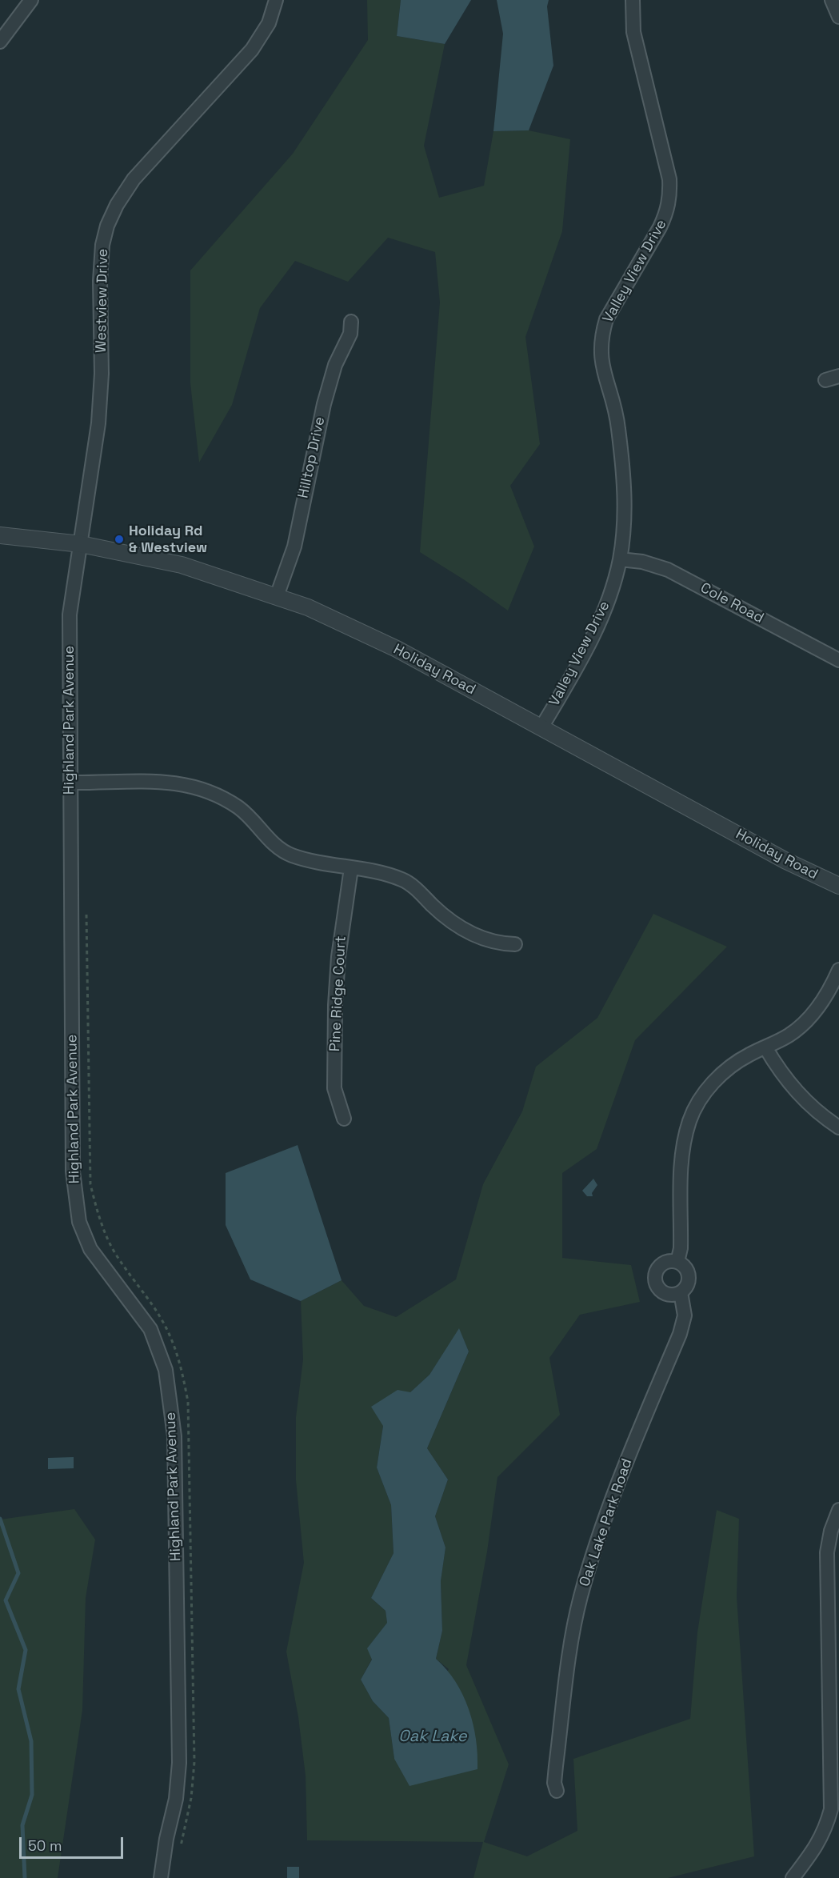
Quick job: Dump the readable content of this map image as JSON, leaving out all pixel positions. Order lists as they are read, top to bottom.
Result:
{
  "streets": {
    "street": [
      "Valley View Drive",
      "Westview Drive",
      "Hilltop Drive",
      "Cole Road",
      "Holiday Road",
      "Highland Park Avenue",
      "Pine Ridge Court",
      "Oak Lake Park Road"
    ]
  },
  "crossings": [
    ["Valley View Drive", "Cole Road"],
    ["Valley View Drive", "Holiday Road"],
    ["Westview Drive", "Holiday Road"],
    ["Westview Drive", "Highland Park Avenue"],
    ["Hilltop Drive", "Holiday Road"],
    ["Holiday Road", "Highland Park Avenue"]
  ],
  "water": ["Oak Lake"],
  "places": ["Holiday Rd & Westview"],
  "scale_bar": "50 m"
}
